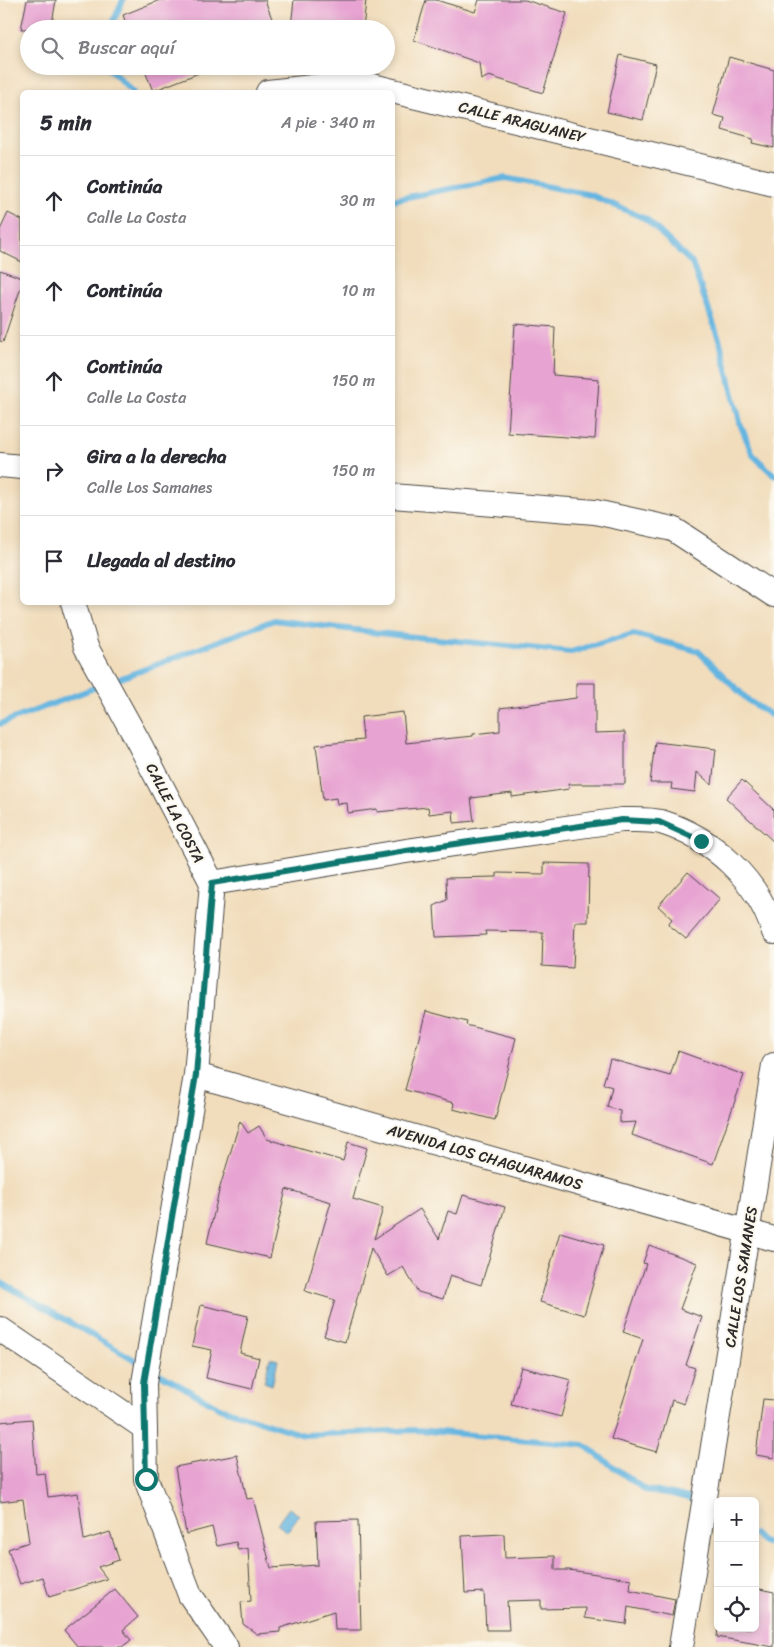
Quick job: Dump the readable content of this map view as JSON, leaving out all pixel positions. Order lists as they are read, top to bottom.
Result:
{
  "streets": {
    "street": [
      "CALLE ARAGUANEY",
      "CALLE LA COSTA",
      "AVENIDA LOS CHAGUARAMOS",
      "CALLE LOS SAMANES"
    ]
  },
  "crossings": [
    ["AVENIDA LOS CHAGUARAMOS", "CALLE LOS SAMANES"]
  ],
  "page": {
    "search": "Buscar aquí",
    "heading": ["5 min", "A pie · 340 m"],
    "list": [
      ["Continúa", "Calle La Costa", "30 m"],
      ["Continúa", "10 m"],
      ["Continúa", "Calle La Costa", "150 m"],
      ["Gira a la derecha", "Calle Los Samanes", "150 m"],
      "Llegada al destino"
    ],
    "map_buttons": ["+", "−"]
  }
}
